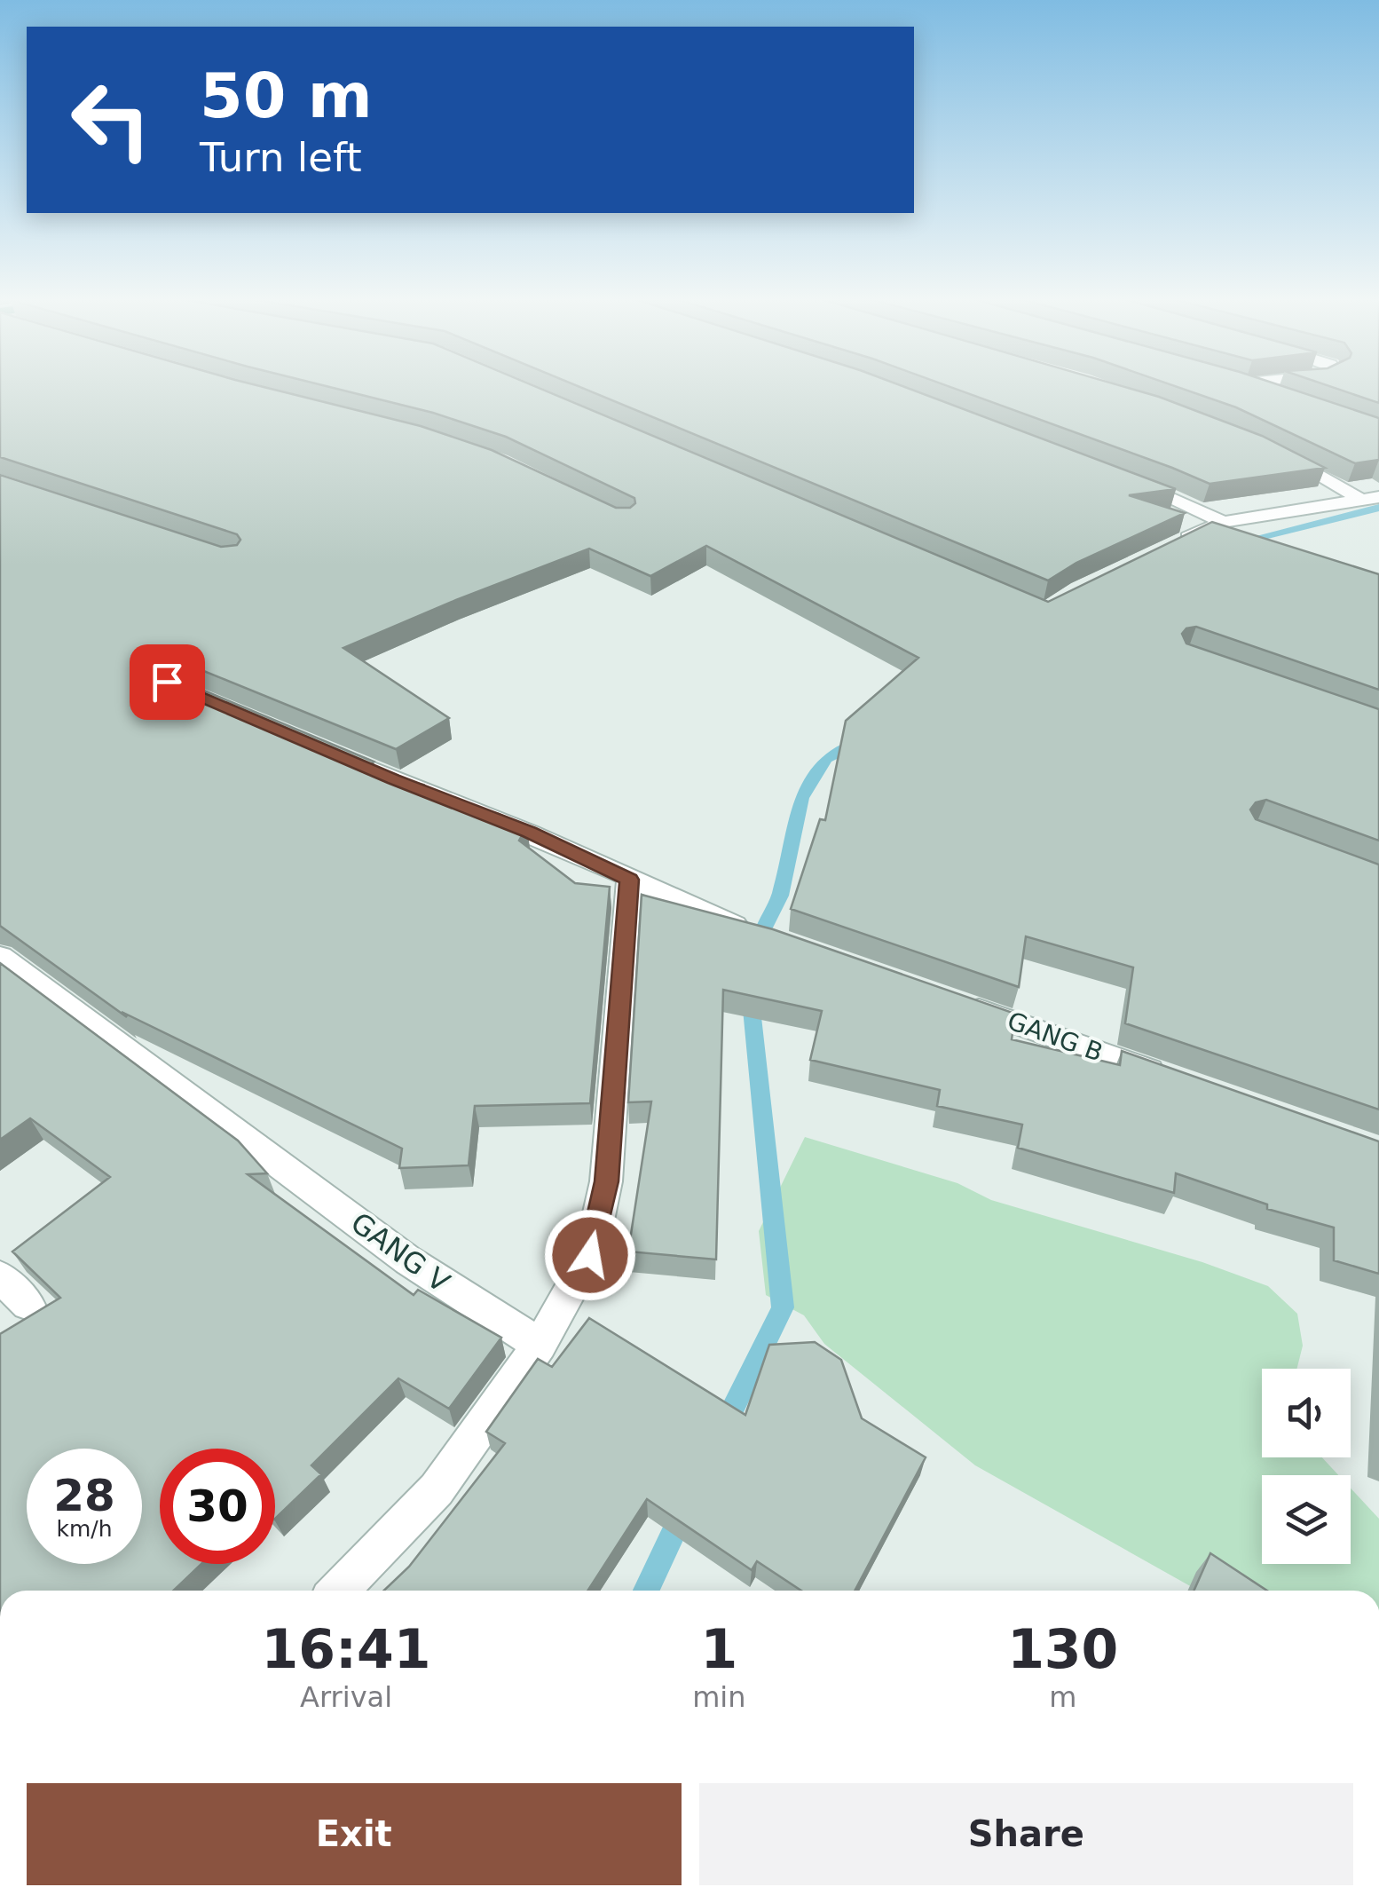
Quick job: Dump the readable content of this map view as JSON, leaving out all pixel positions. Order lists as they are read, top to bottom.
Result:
{
  "streets": {
    "street": ["GANG B", "GANG V"]
  },
  "page": {
    "turn": ["50 m", "Turn left"],
    "speed": "28 km/h",
    "limit": "30",
    "eta": [
      "16:41",
      "Arrival",
      "1",
      "min",
      "130",
      "m"
    ],
    "buttons": ["Exit", "Share"]
  }
}
